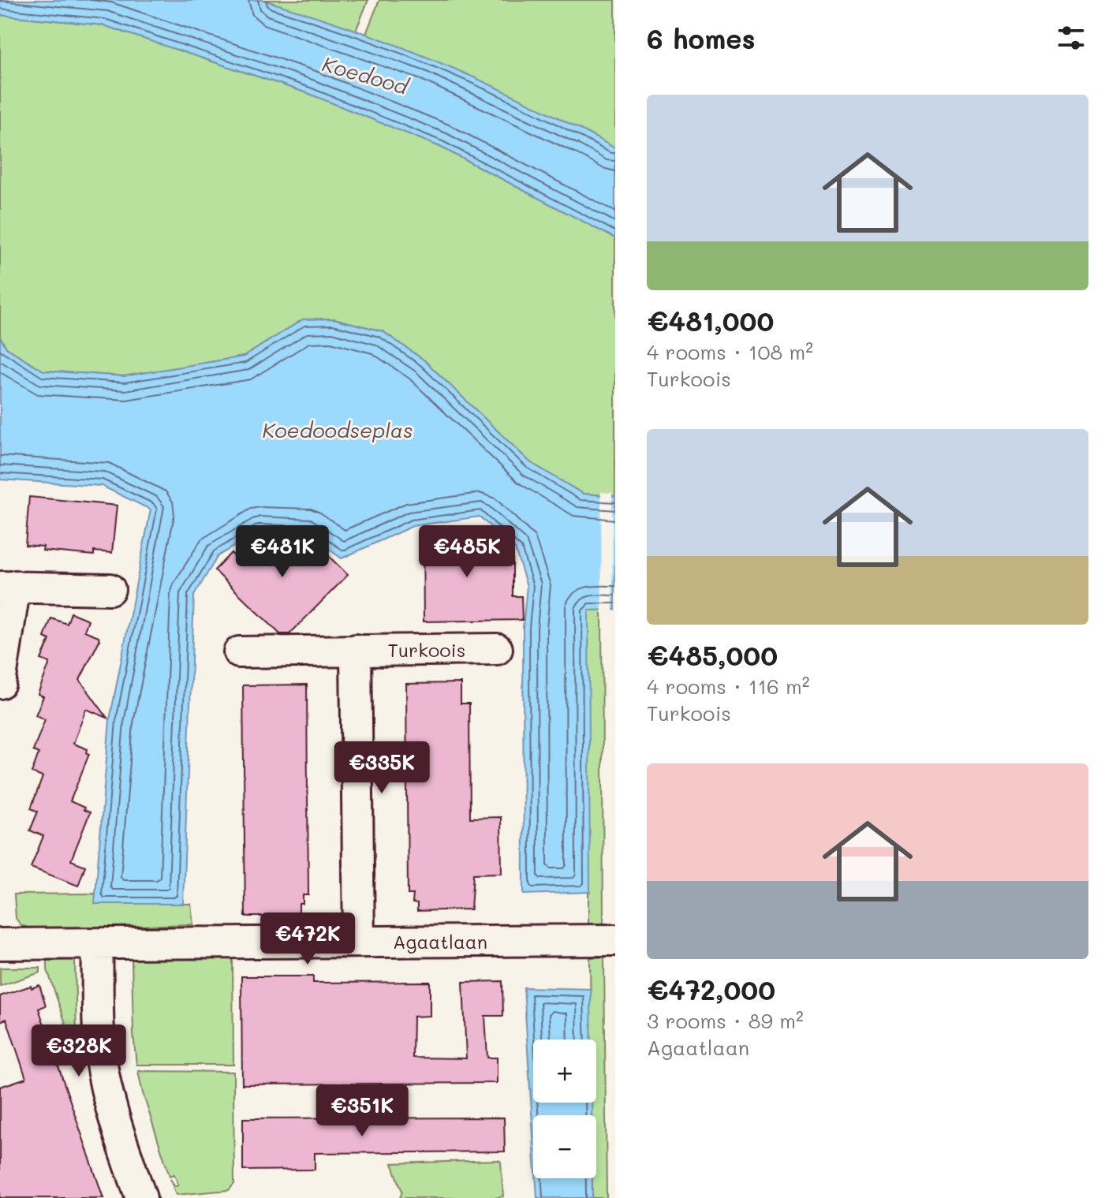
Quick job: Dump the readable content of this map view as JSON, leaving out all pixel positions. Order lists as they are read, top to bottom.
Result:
{
  "streets": {
    "street": ["Turkoois", "Agaatlaan"]
  },
  "water": ["Koedood", "Koedoodseplas"],
  "page": {
    "heading": "6 homes",
    "list": [
      {
        "name": "€481,000",
        "note": "4 rooms · 108 m² · Turkoois"
      },
      {
        "name": "€485,000",
        "note": "4 rooms · 116 m² · Turkoois"
      },
      {
        "name": "€472,000",
        "note": "3 rooms · 89 m² · Agaatlaan"
      }
    ],
    "price": [
      "€481K",
      "€485K",
      "€335K",
      "€472K",
      "€328K",
      "€351K"
    ],
    "map_buttons": ["+", "−"]
  }
}
